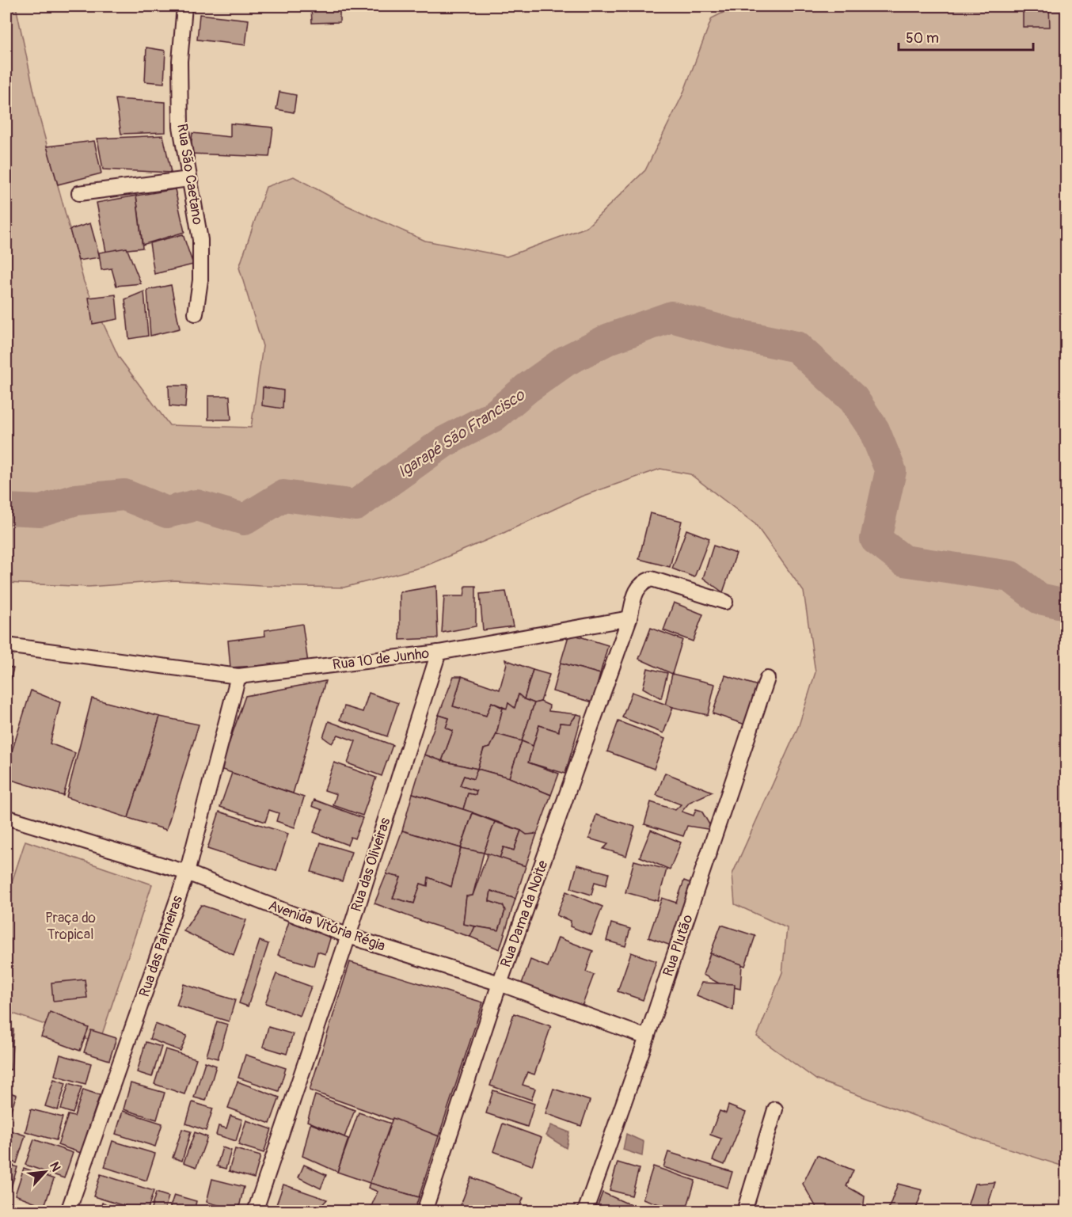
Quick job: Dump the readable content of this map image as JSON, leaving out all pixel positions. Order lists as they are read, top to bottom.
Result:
{
  "streets": {
    "street": [
      "Rua São Caetano",
      "Rua 10 de Junho",
      "Rua das Oliveiras",
      "Rua Dama da Noite",
      "Avenida Vitória Régia",
      "Rua Plutão",
      "Rua das Palmeiras"
    ]
  },
  "crossings": [
    ["Rua 10 de Junho", "Rua das Oliveiras"],
    ["Rua 10 de Junho", "Rua Dama da Noite"],
    ["Rua 10 de Junho", "Rua das Palmeiras"],
    ["Rua das Oliveiras", "Avenida Vitória Régia"],
    ["Rua Dama da Noite", "Avenida Vitória Régia"],
    ["Avenida Vitória Régia", "Rua Plutão"],
    ["Avenida Vitória Régia", "Rua das Palmeiras"]
  ],
  "water": ["Igarapé São Francisco"],
  "parks": ["Praça do Tropical"],
  "scale_bar": "50 m",
  "north": "top right"
}
